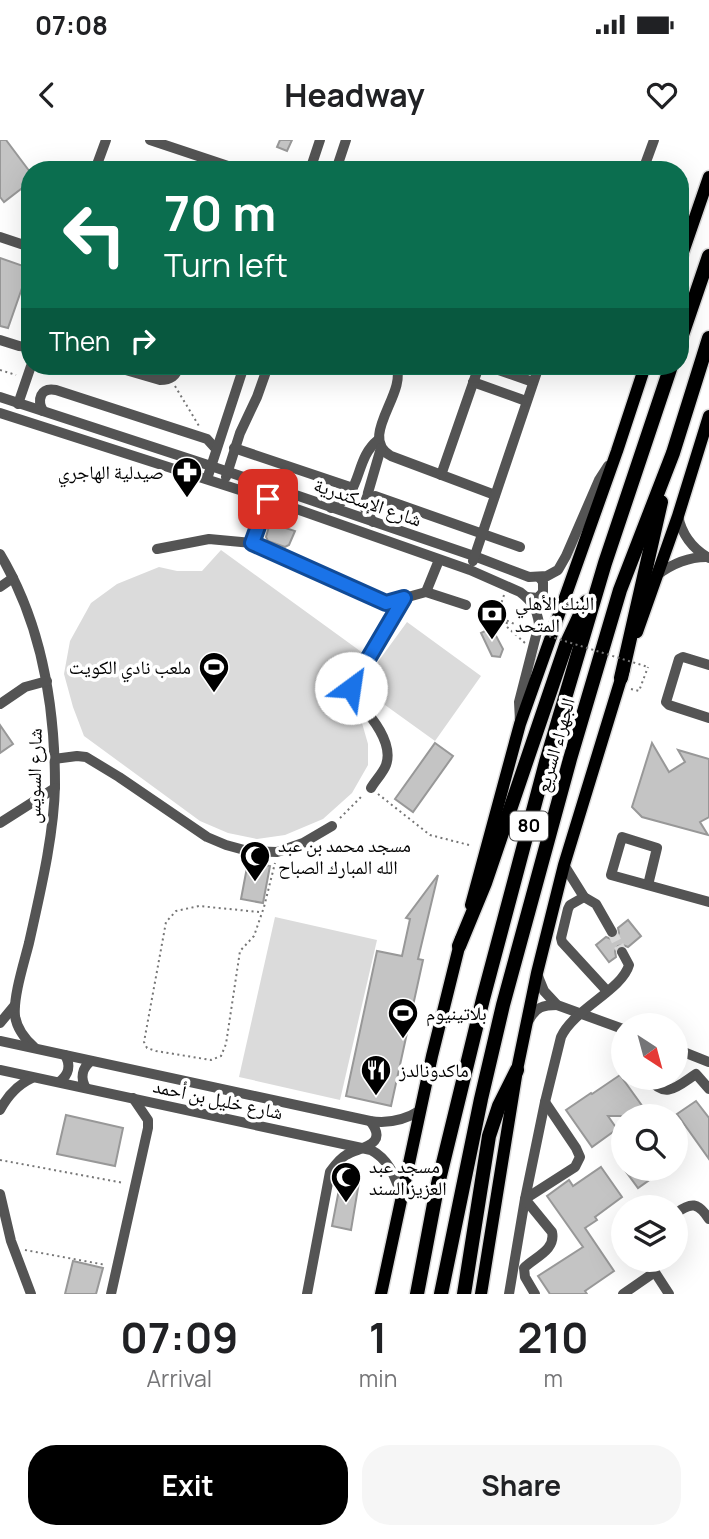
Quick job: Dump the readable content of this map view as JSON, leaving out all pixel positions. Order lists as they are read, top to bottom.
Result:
{
  "streets": {
    "highway": ["الجهراء السريع", "80"],
    "street": ["شارع الإسكندرية", "شارع السويس", "شارع خليل بن أحمد"]
  },
  "crossings": [
    ["الجهراء السريع", "شارع خليل بن أحمد"],
    ["شارع السويس", "شارع خليل بن أحمد"]
  ],
  "places": {
    "pharmacy": ["صيدلية الهاجري"],
    "bank": ["البنك الأهلي المتحد"],
    "sports": ["ملعب نادي الكويت", "بلاتينيوم"],
    "mosque": ["مسجد محمد بن عبد الله المبارك الصباح", "مسجد عبد العزيز السند"],
    "restaurant": ["ماكدونالدز"]
  },
  "north": "bottom right",
  "page": {
    "status": "07:08",
    "header": "Headway",
    "turn": ["70 m", "Turn left"],
    "then": "Then",
    "eta": [
      "07:09",
      "Arrival",
      "1",
      "min",
      "210",
      "m"
    ],
    "buttons": ["Exit", "Share"]
  }
}
